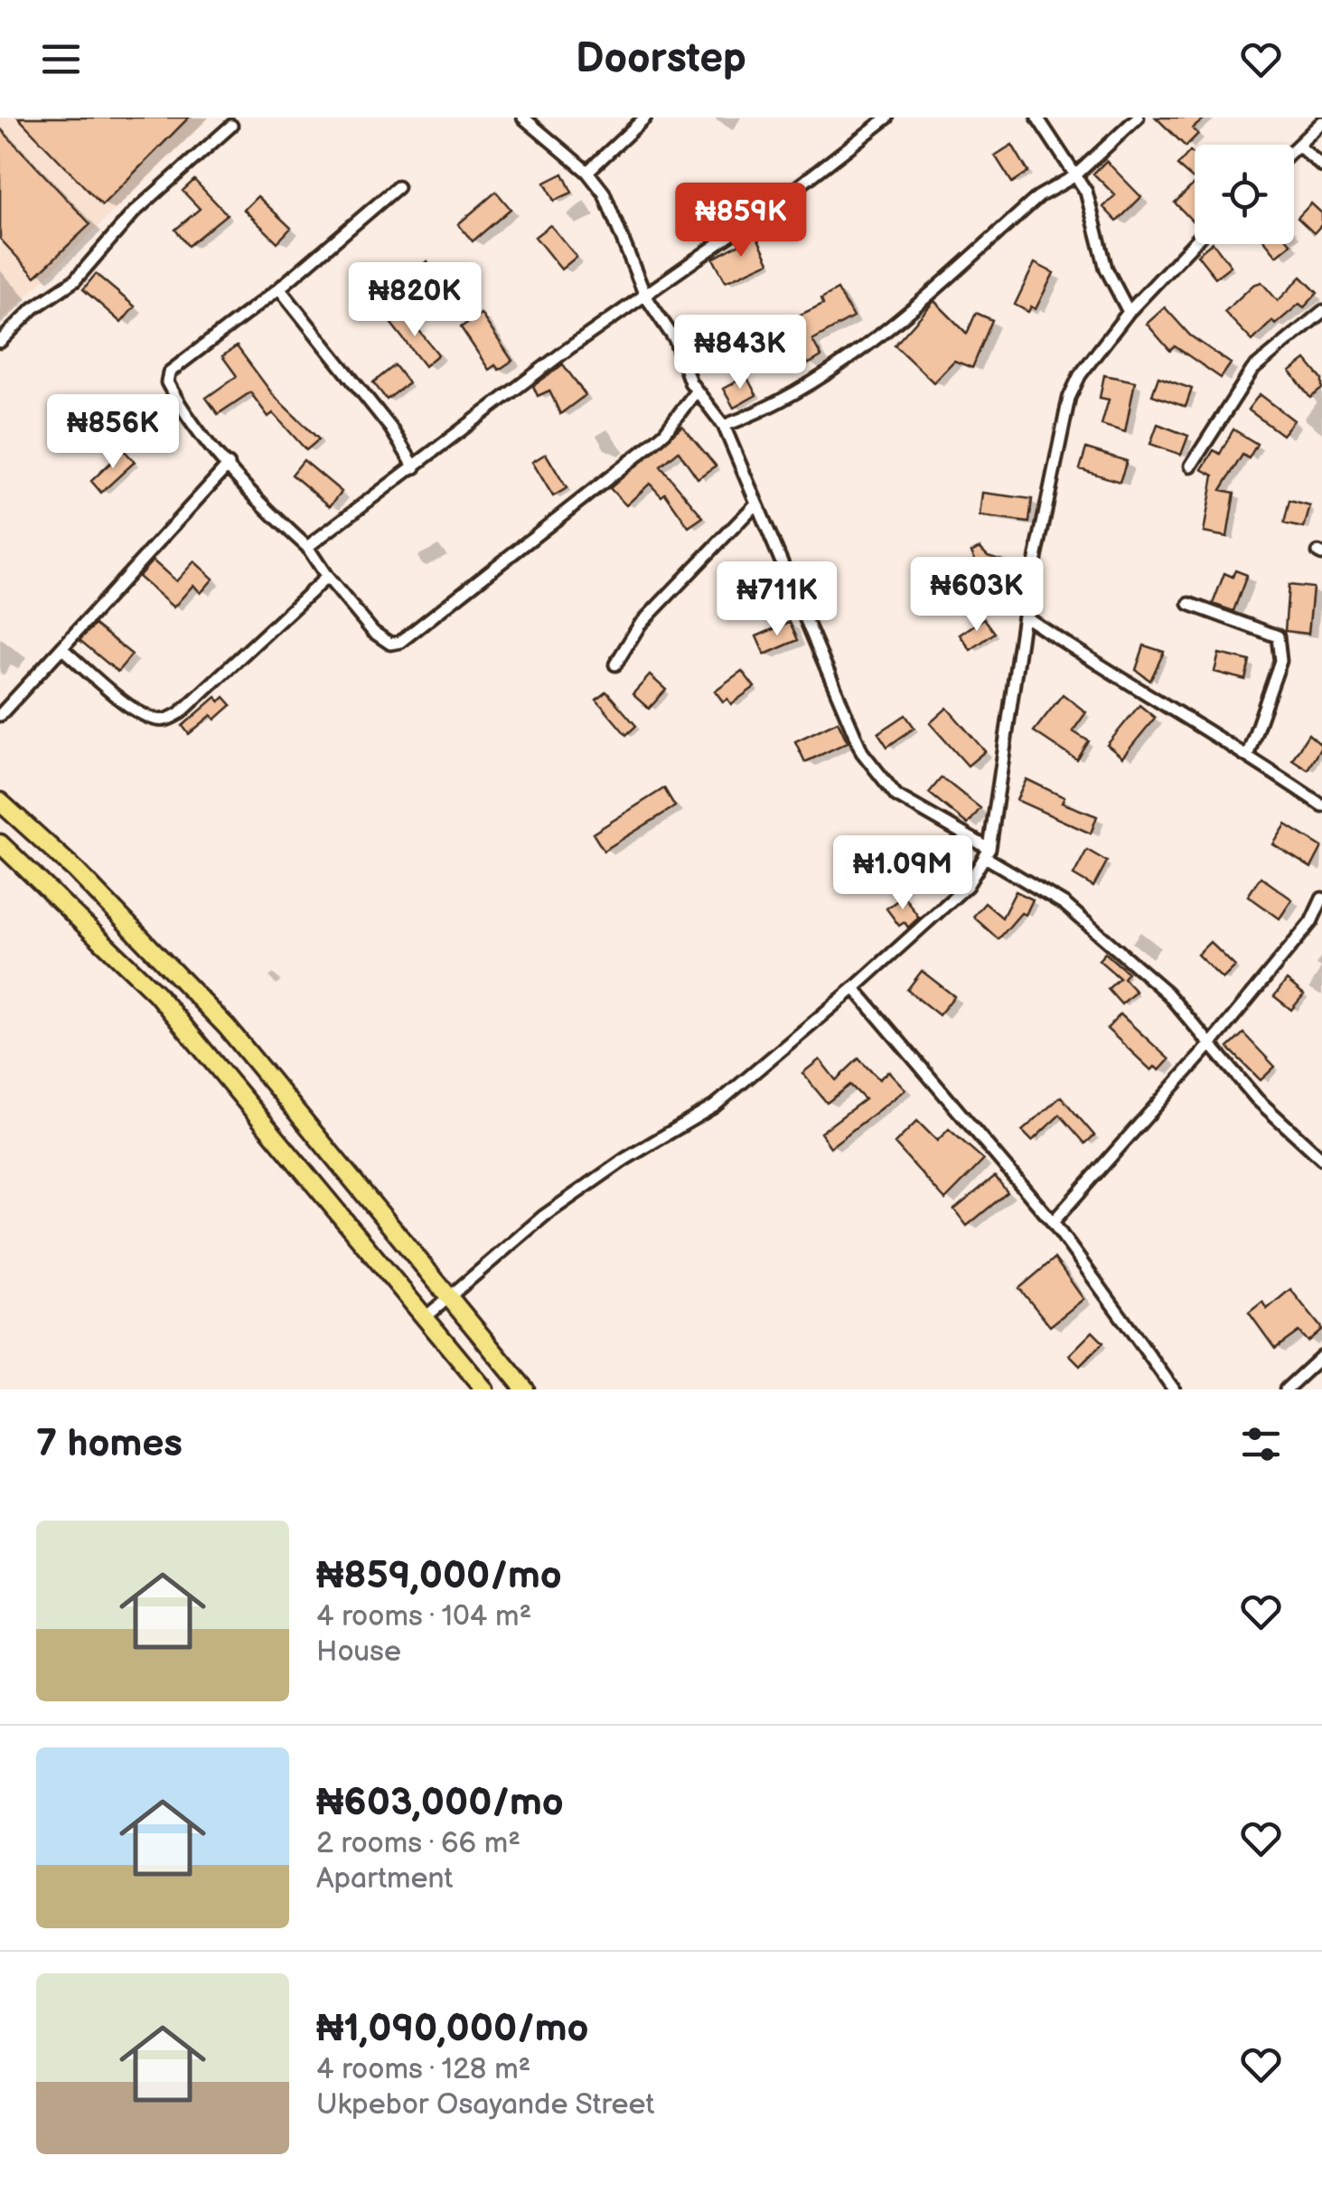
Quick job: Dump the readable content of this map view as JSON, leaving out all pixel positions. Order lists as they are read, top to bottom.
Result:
{
  "page": {
    "header": "Doorstep",
    "price": [
      "₦859K",
      "₦820K",
      "₦843K",
      "₦856K",
      "₦603K",
      "₦711K",
      "₦1.09M"
    ],
    "heading": "7 homes",
    "list": [
      {
        "name": "₦859,000/mo",
        "note": "4 rooms · 104 m² · House"
      },
      {
        "name": "₦603,000/mo",
        "note": "2 rooms · 66 m² · Apartment"
      },
      {
        "name": "₦1,090,000/mo",
        "note": "4 rooms · 128 m² · Ukpebor Osayande Street"
      }
    ]
  }
}
